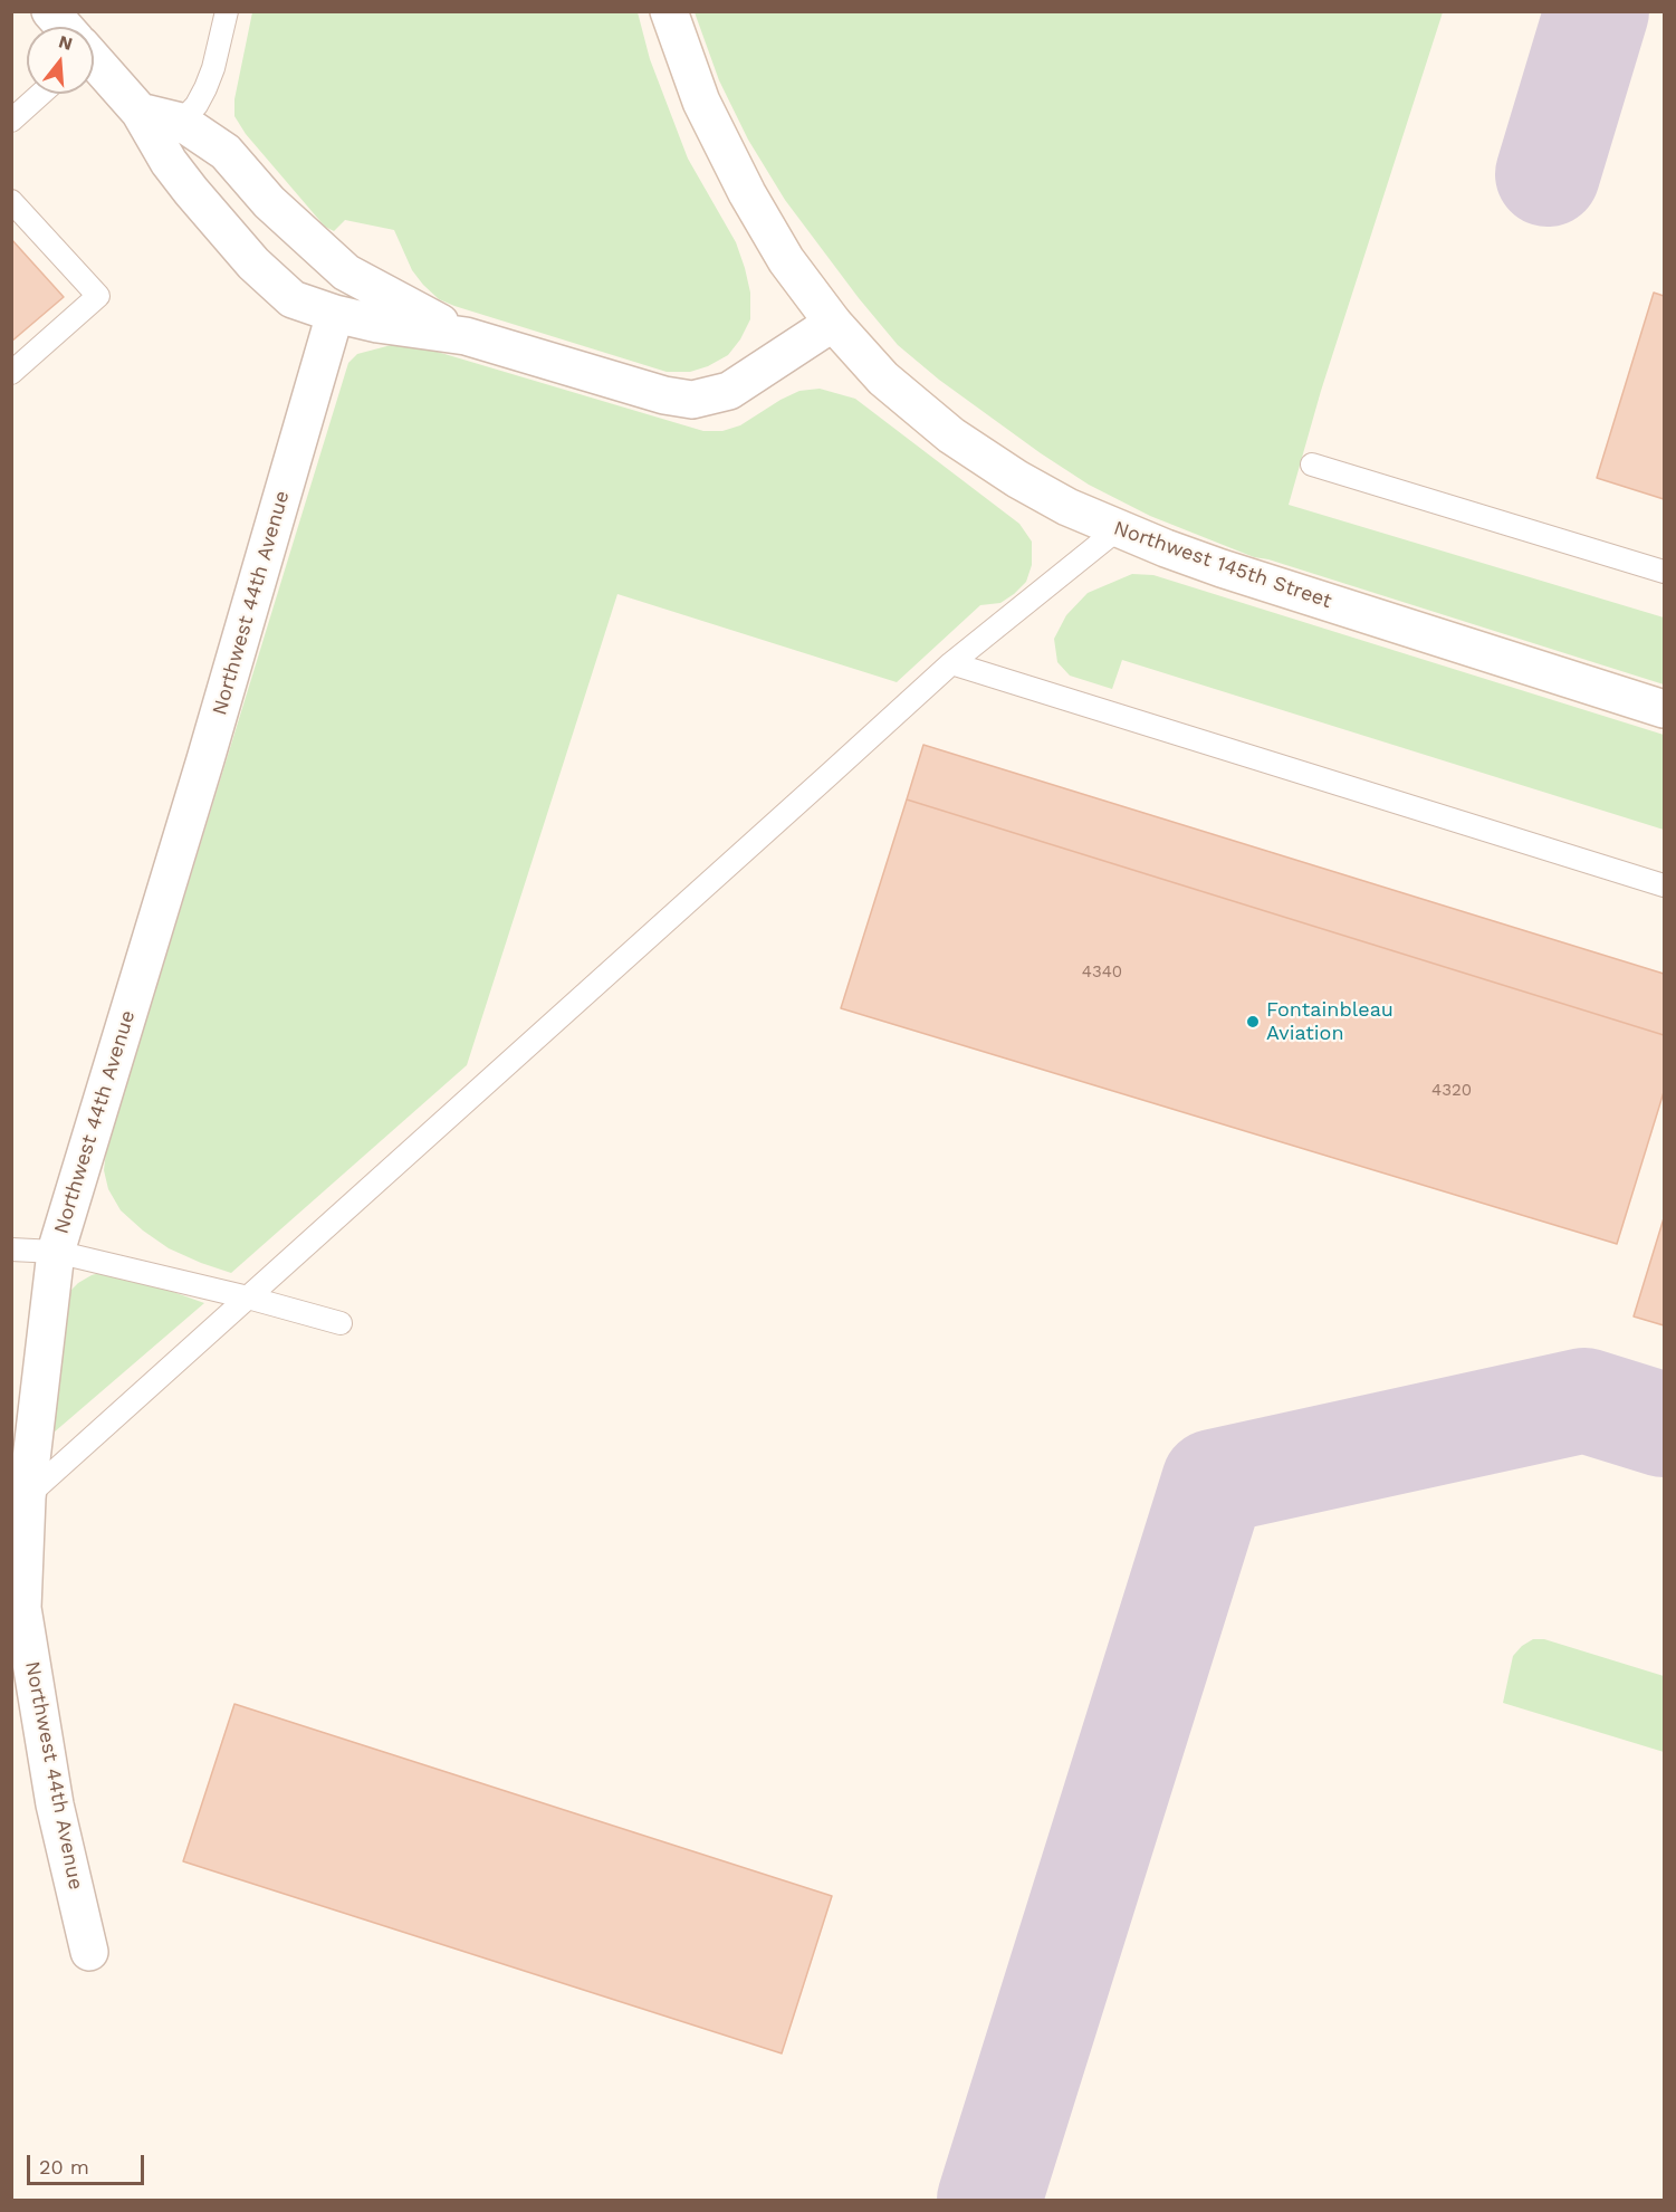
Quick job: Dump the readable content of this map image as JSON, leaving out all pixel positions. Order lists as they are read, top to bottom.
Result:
{
  "streets": {
    "street": ["Northwest 145th Street", "Northwest 44th Avenue"]
  },
  "places": ["Fontainbleau Aviation"],
  "house_numbers": ["4340", "4320"],
  "scale_bar": "20 m",
  "north": "top"
}
